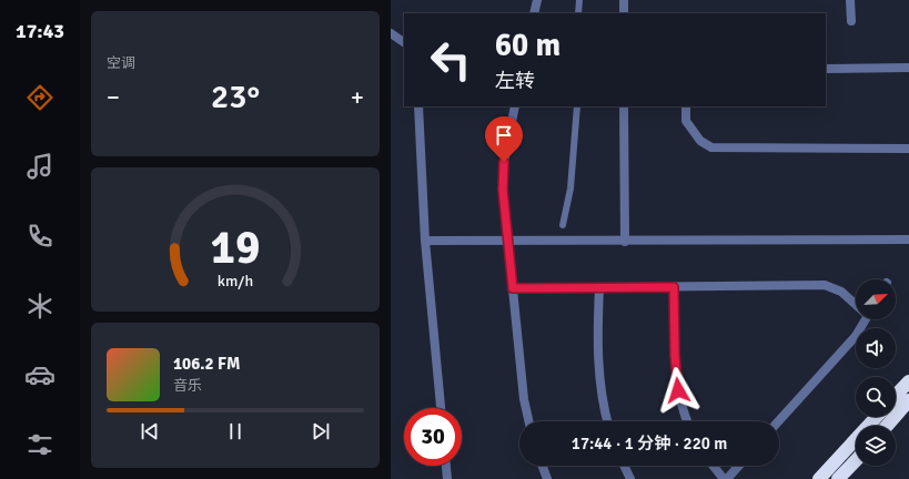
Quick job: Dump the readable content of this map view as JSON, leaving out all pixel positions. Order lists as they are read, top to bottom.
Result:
{
  "north": "top right",
  "page": {
    "tabs": "17:43",
    "tile": "空调",
    "turn": ["60 m", "左转"],
    "heat": ["−", "23°", "+"],
    "song": ["106.2 FM", "音乐"],
    "limit": "30",
    "trip": "17:44 · 1 分钟 · 220 m",
    "gauge": ["19", "km/h"]
  }
}
